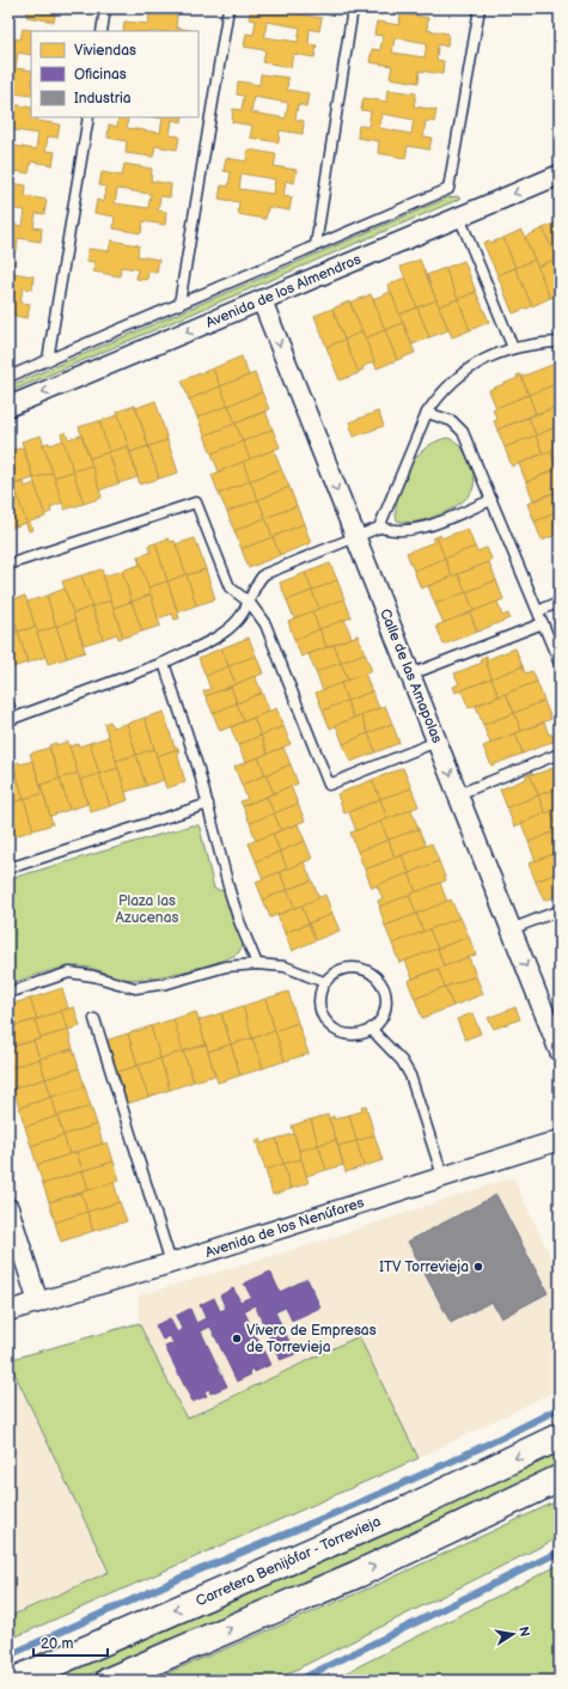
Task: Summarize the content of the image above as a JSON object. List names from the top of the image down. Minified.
{"streets":{"main road":["Carretera Benijófar - Torrevieja"],"street":["Avenida de los Almendros","Calle de las Amapolas","Avenida de los Nenúfares"]},"crossings":[["Avenida de los Almendros","Calle de las Amapolas"]],"one_way":["Avenida de los Almendros","Calle de las Amapolas"],"parks":["Plaza las Azucenas"],"places":["ITV Torrevieja","Vivero de Empresas de Torrevieja"],"legend":["Viviendas","Oficinas","Industria"],"scale_bar":"20 m","north":"right"}
